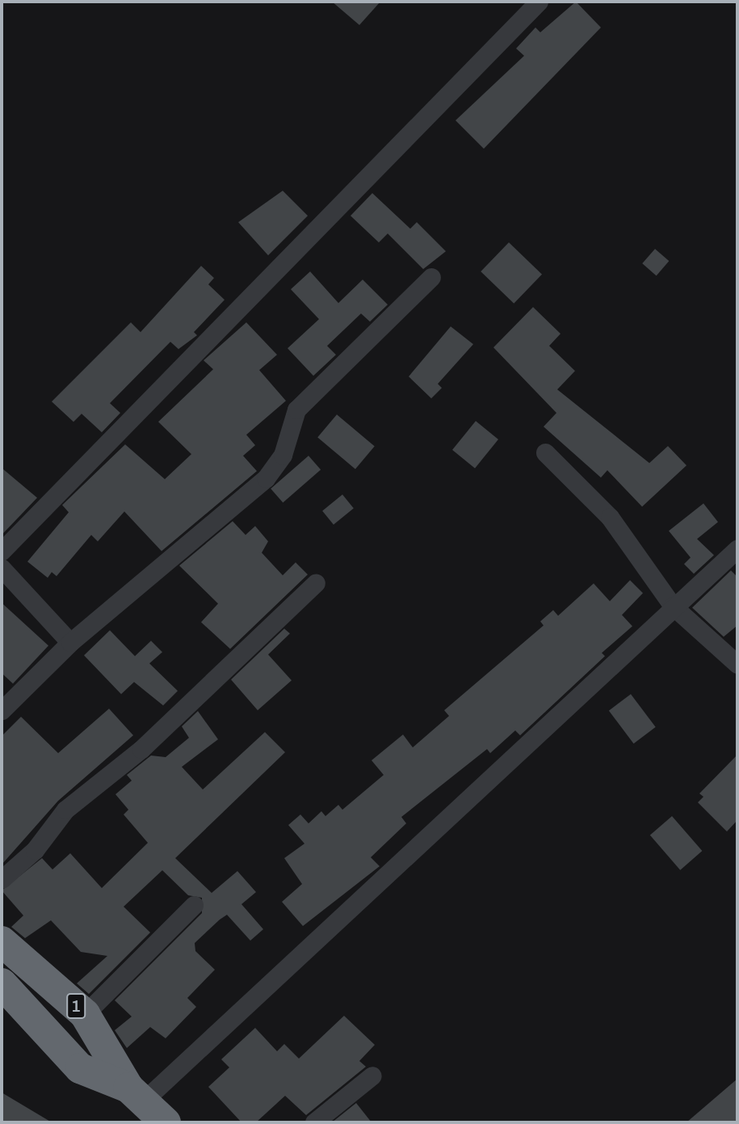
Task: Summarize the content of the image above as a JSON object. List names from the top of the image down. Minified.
{"streets":{"highway":["1"]}}
